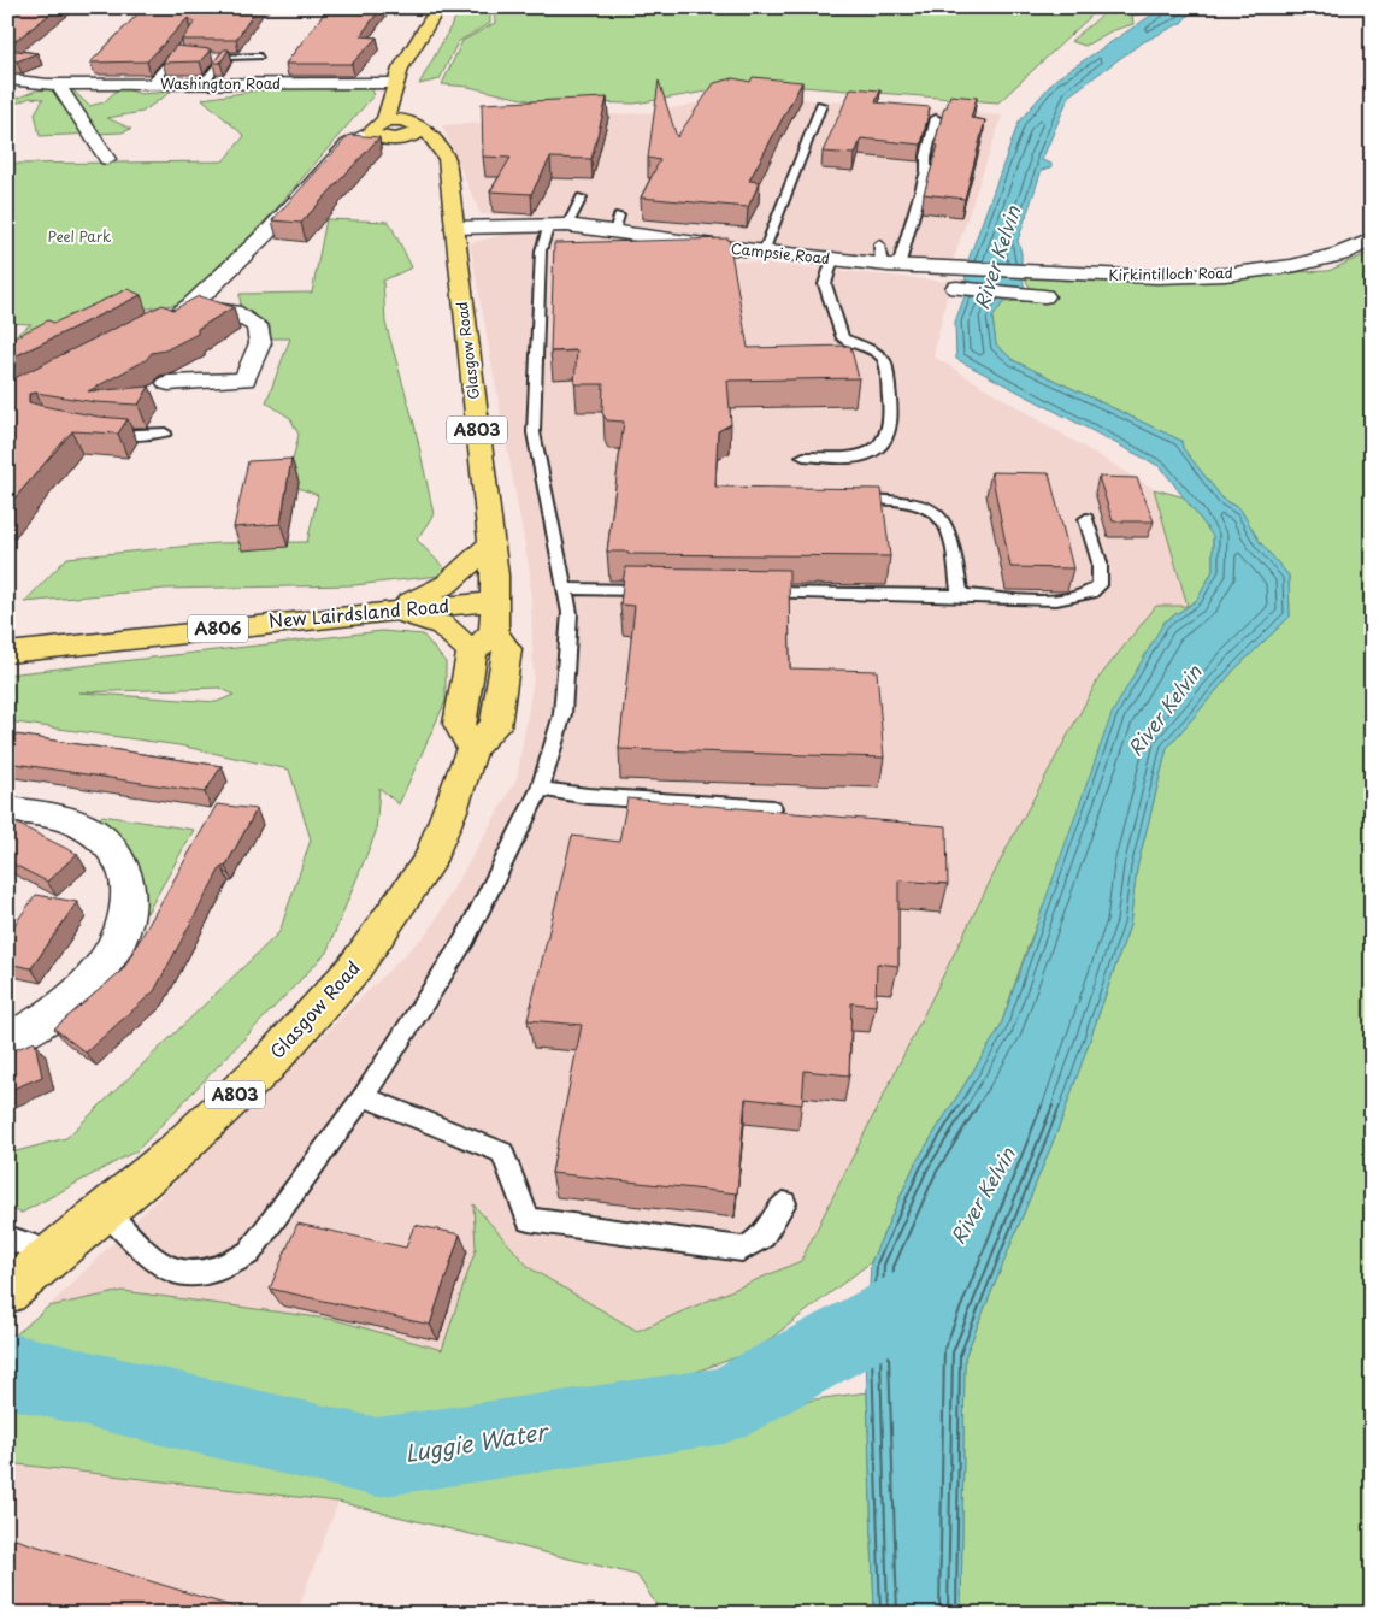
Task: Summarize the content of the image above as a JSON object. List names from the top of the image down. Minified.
{"streets":{"main road":["Glasgow Road","A803","New Lairdsland Road","A806"],"street":["Washington Road","Campsie Road","Kirkintilloch Road"]},"crossings":[["Campsie Road","Kirkintilloch Road"],["Campsie Road","Glasgow Road"],["Glasgow Road","New Lairdsland Road"]],"water":["River Kelvin","Luggie Water"],"parks":["Peel Park"]}
